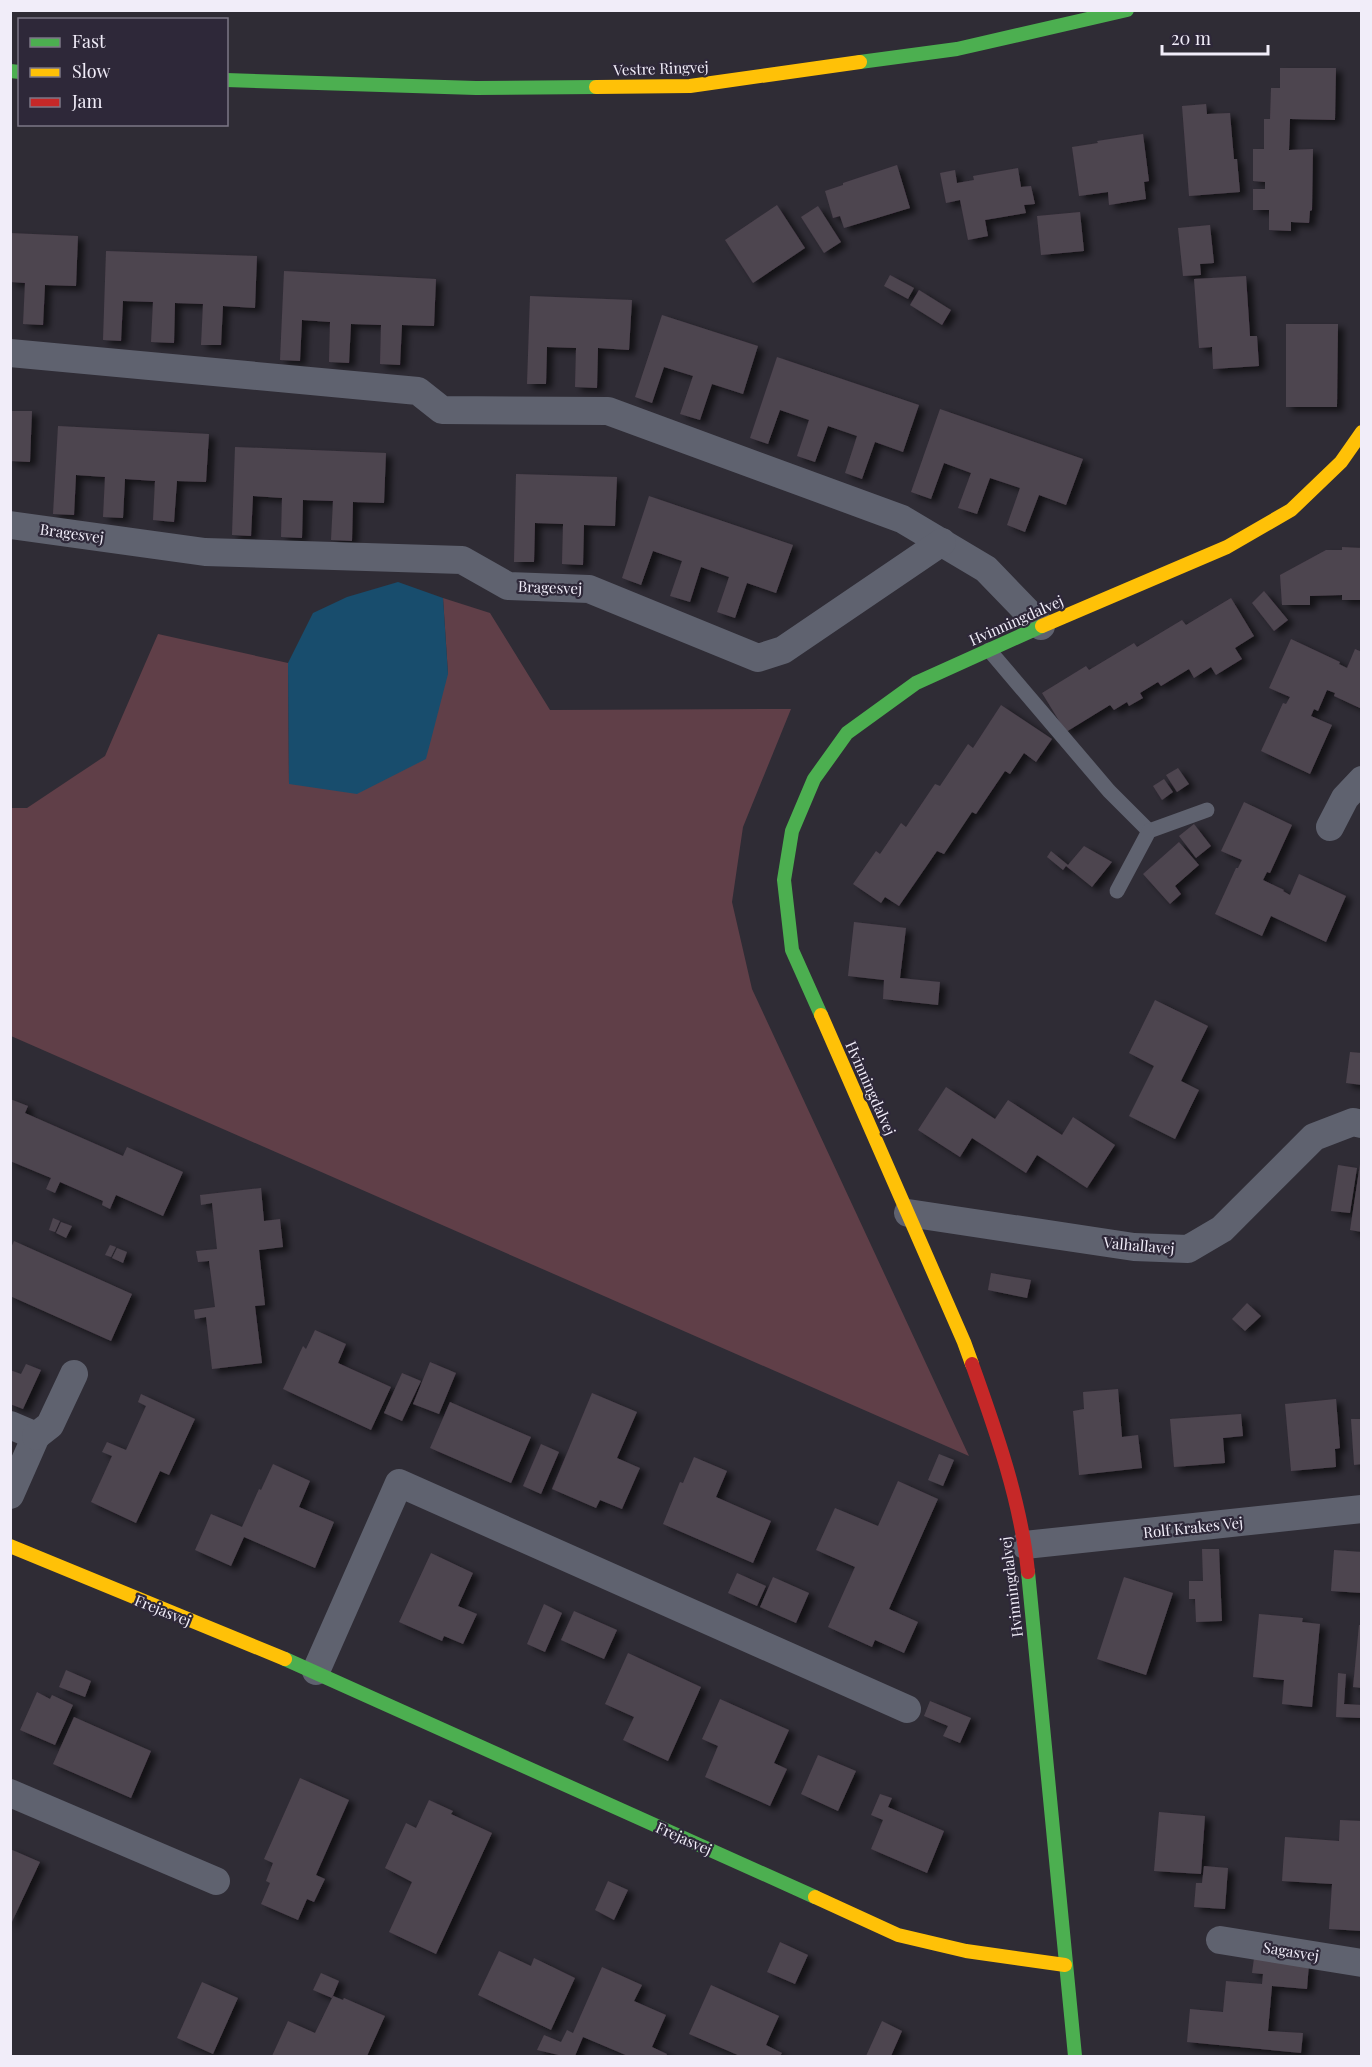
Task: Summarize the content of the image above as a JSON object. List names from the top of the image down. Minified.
{"streets":{"street":["Vestre Ringvej","Bragesvej","Hvinningdalvej","Valhallavej","Rolf Krakes Vej","Frejasvej","Sagasvej"]},"crossings":[["Hvinningdalvej","Valhallavej"],["Hvinningdalvej","Rolf Krakes Vej"],["Hvinningdalvej","Frejasvej"]],"legend":["Fast","Slow","Jam"],"scale_bar":"20 m"}
